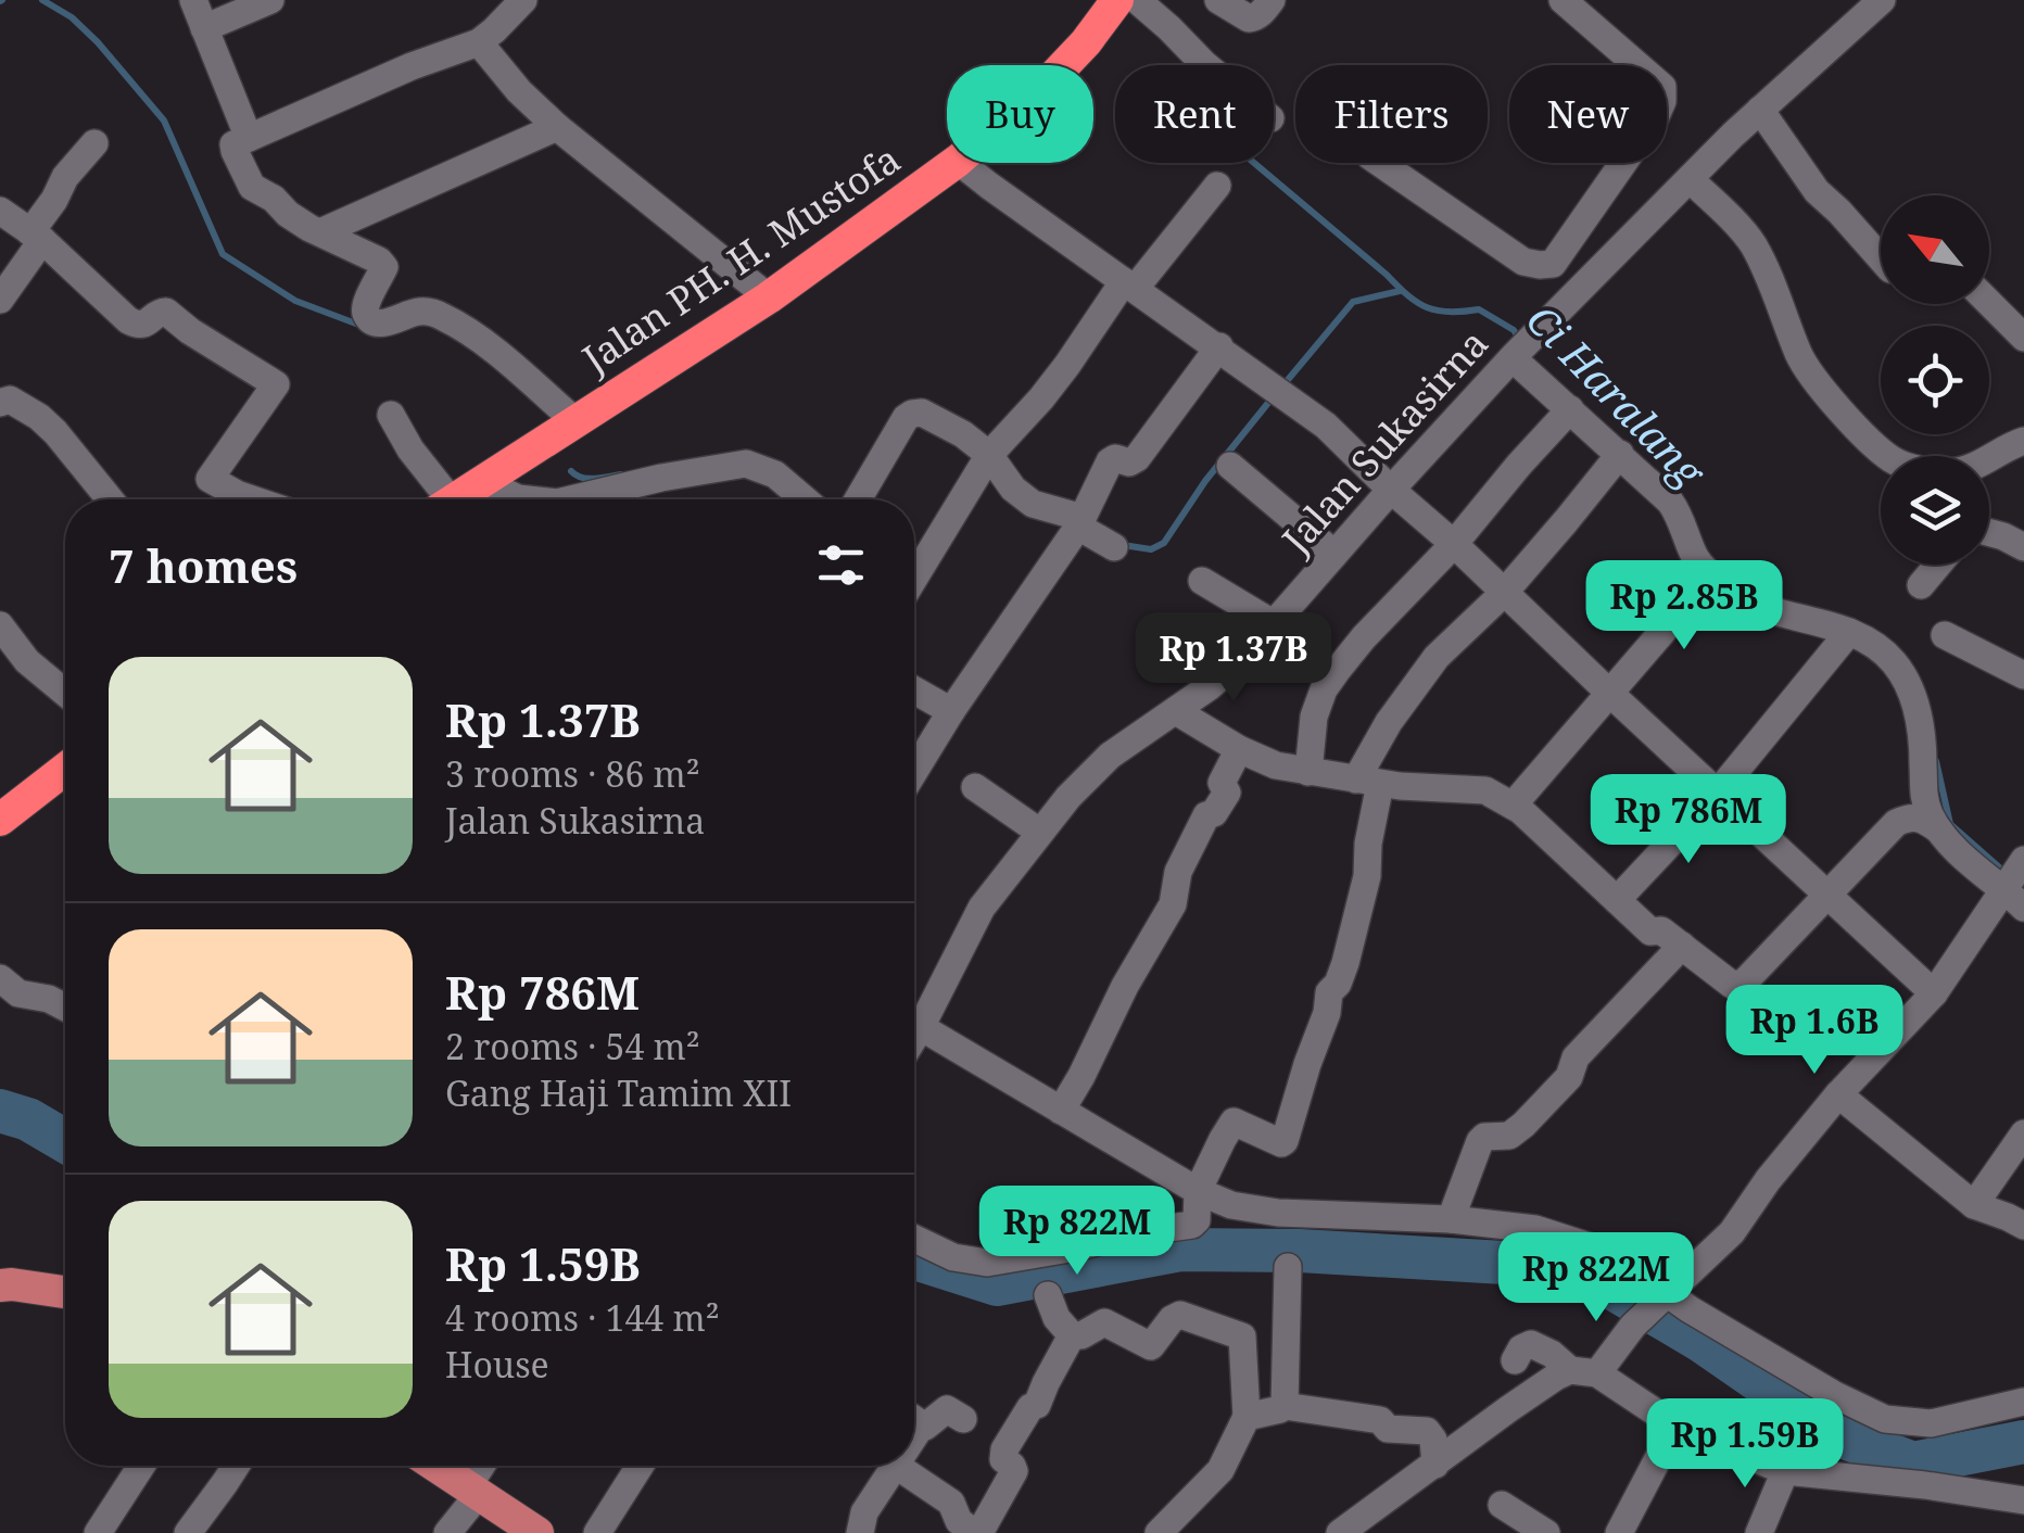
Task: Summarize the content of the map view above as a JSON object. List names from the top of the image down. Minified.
{"streets":{"highway":["Jalan PH. H. Mustofa"],"street":["Jalan Sukasirna"]},"water":["Ci Haralang"],"north":"top left","page":{"chip":["Buy","Rent","Filters","New"],"heading":"7 homes","price":["Rp 2.85B","Rp 1.37B","Rp 786M","Rp 1.6B","Rp 822M","Rp 822M","Rp 1.59B"],"list":[{"name":"Rp 1.37B","note":"3 rooms · 86 m² · Jalan Sukasirna"},{"name":"Rp 786M","note":"2 rooms · 54 m² · Gang Haji Tamim XII"},{"name":"Rp 1.59B","note":"4 rooms · 144 m² · House"}]}}
